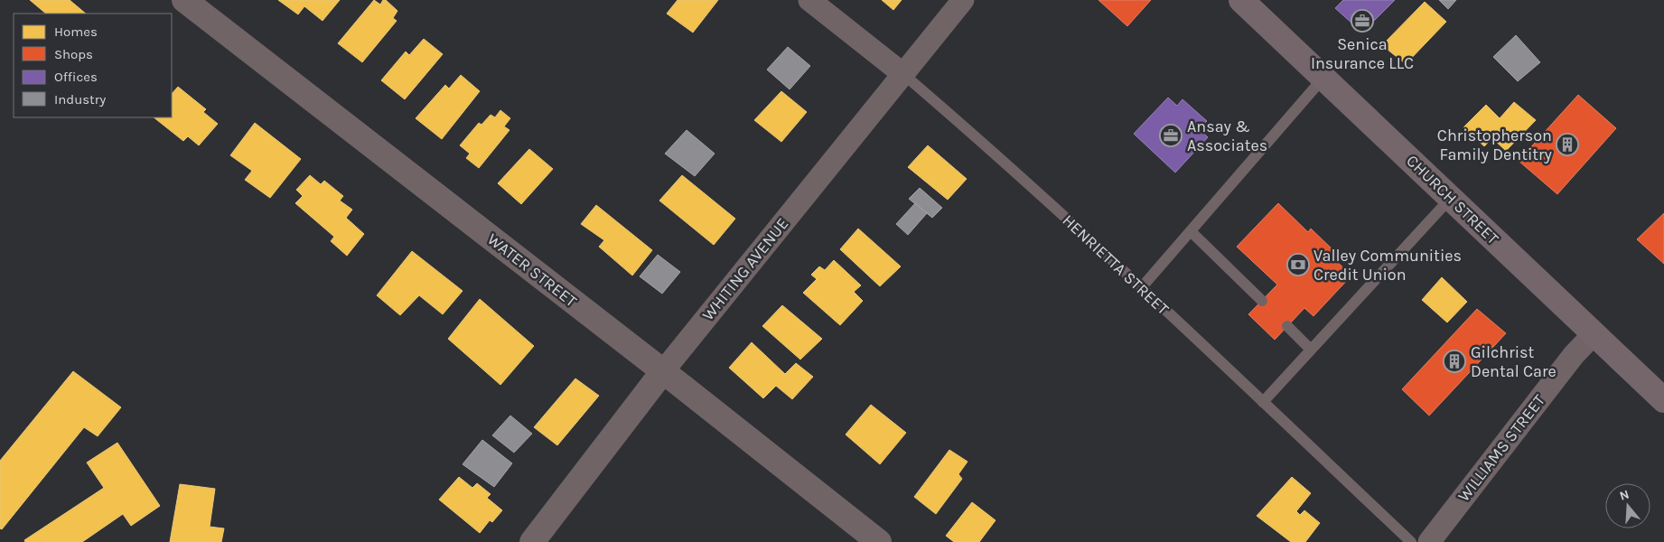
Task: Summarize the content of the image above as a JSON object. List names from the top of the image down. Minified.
{"streets":{"main road":["CHURCH STREET"],"street":["HENRIETTA STREET","WHITING AVENUE","WATER STREET","WILLIAMS STREET"]},"crossings":[["CHURCH STREET","WILLIAMS STREET"],["HENRIETTA STREET","WHITING AVENUE"],["WHITING AVENUE","WATER STREET"]],"places":{"office":["Senica Insurance LLC","Ansay & Associates"],"building":["Christopherson Family Dentitry","Gilchrist Dental Care"],"bank":["Valley Communities Credit Union"]},"legend":["Homes","Shops","Offices","Industry"],"north":"top"}
